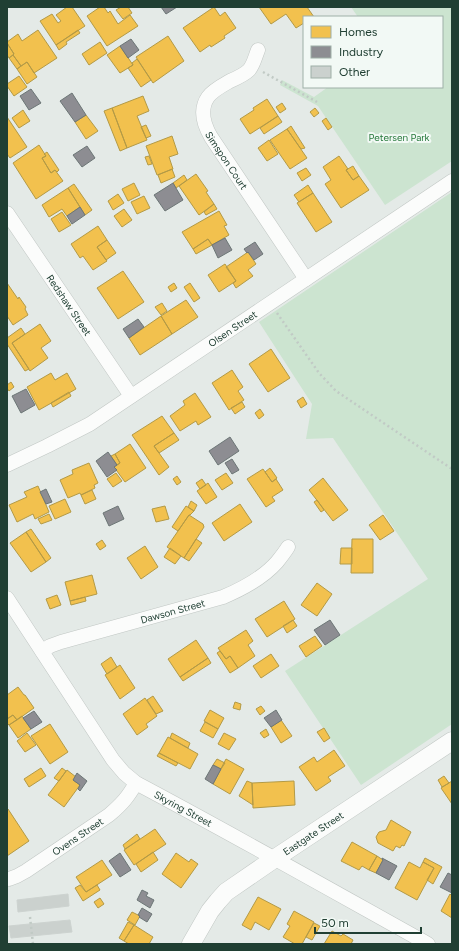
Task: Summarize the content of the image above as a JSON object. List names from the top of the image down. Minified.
{"streets":{"street":["Simspon Court","Redshaw Street","Olsen Street","Dawson Street","Skyring Street","Eastgate Street","Ovens Street"]},"crossings":[["Simspon Court","Olsen Street"],["Redshaw Street","Olsen Street"],["Dawson Street","Skyring Street"],["Skyring Street","Eastgate Street"],["Skyring Street","Ovens Street"]],"parks":["Petersen Park"],"legend":["Homes","Industry","Other"],"scale_bar":"50 m"}
